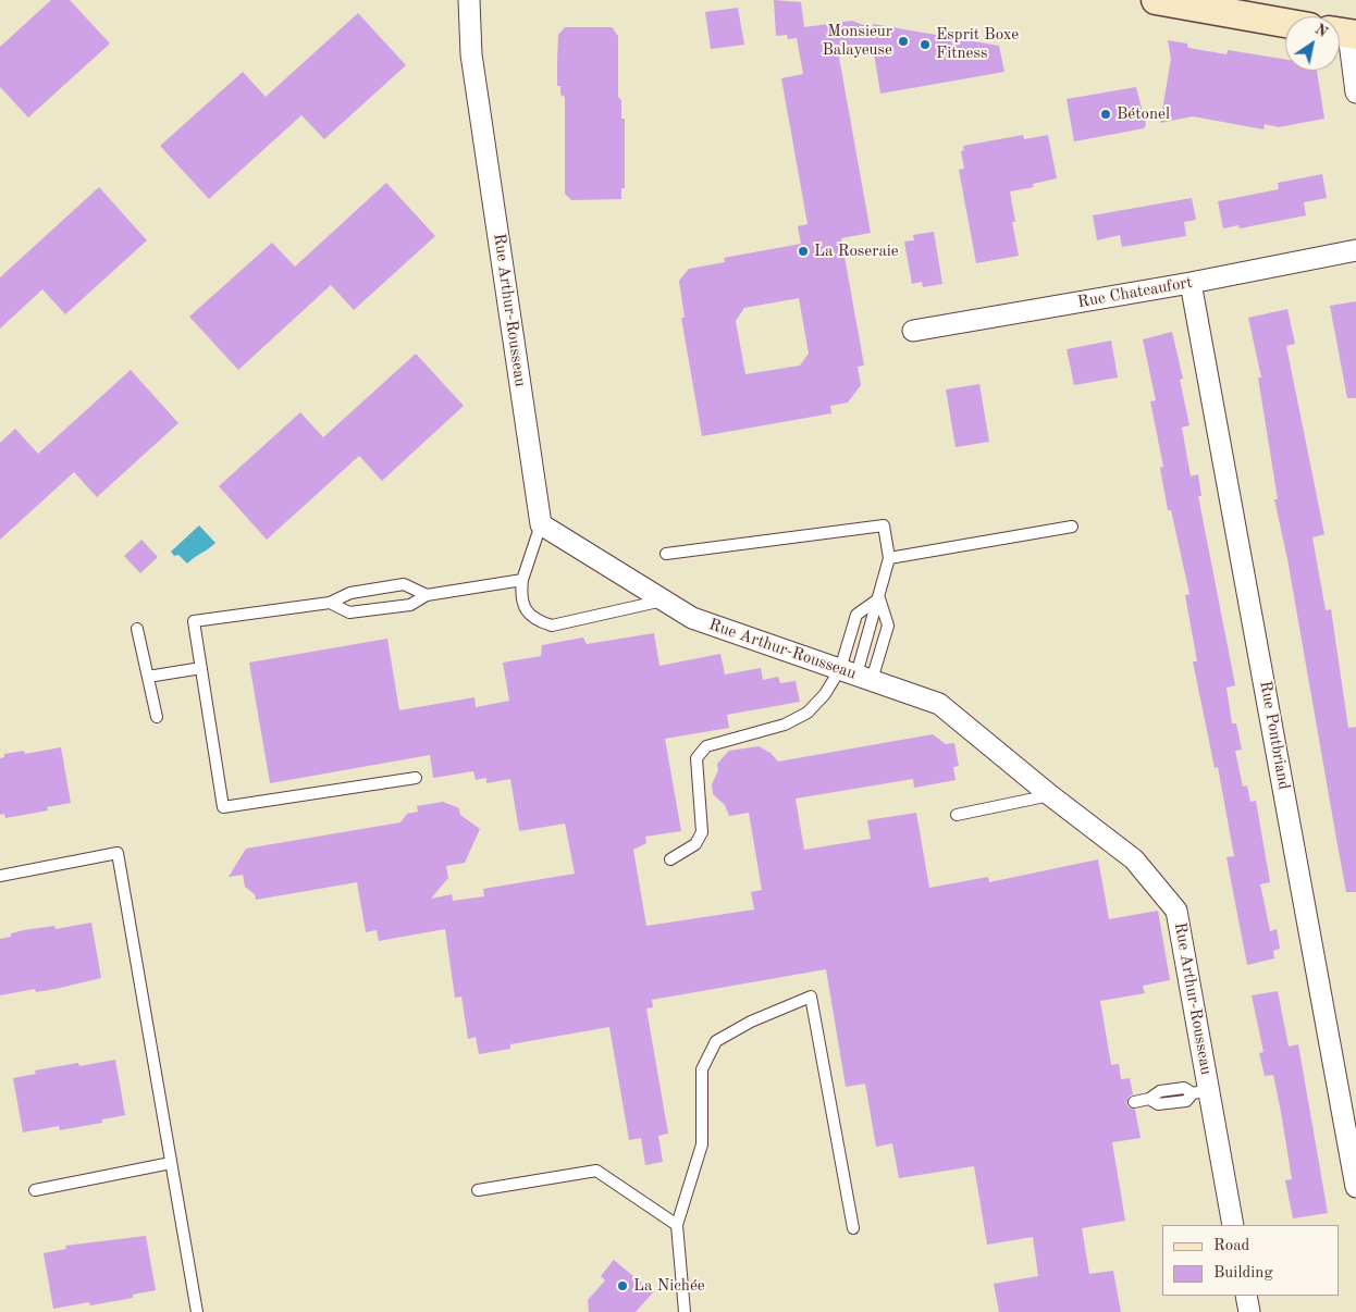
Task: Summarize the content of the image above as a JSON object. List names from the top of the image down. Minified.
{"streets":{"street":["Rue Chateaufort","Rue Arthur-Rousseau","Rue Pontbriand"]},"crossings":[["Rue Chateaufort","Rue Pontbriand"]],"places":["Monsieur Balayeuse","Esprit Boxe Fitness","Bétonel","La Roseraie","La Nichée"],"legend":["Road","Building"],"north":"top right"}
